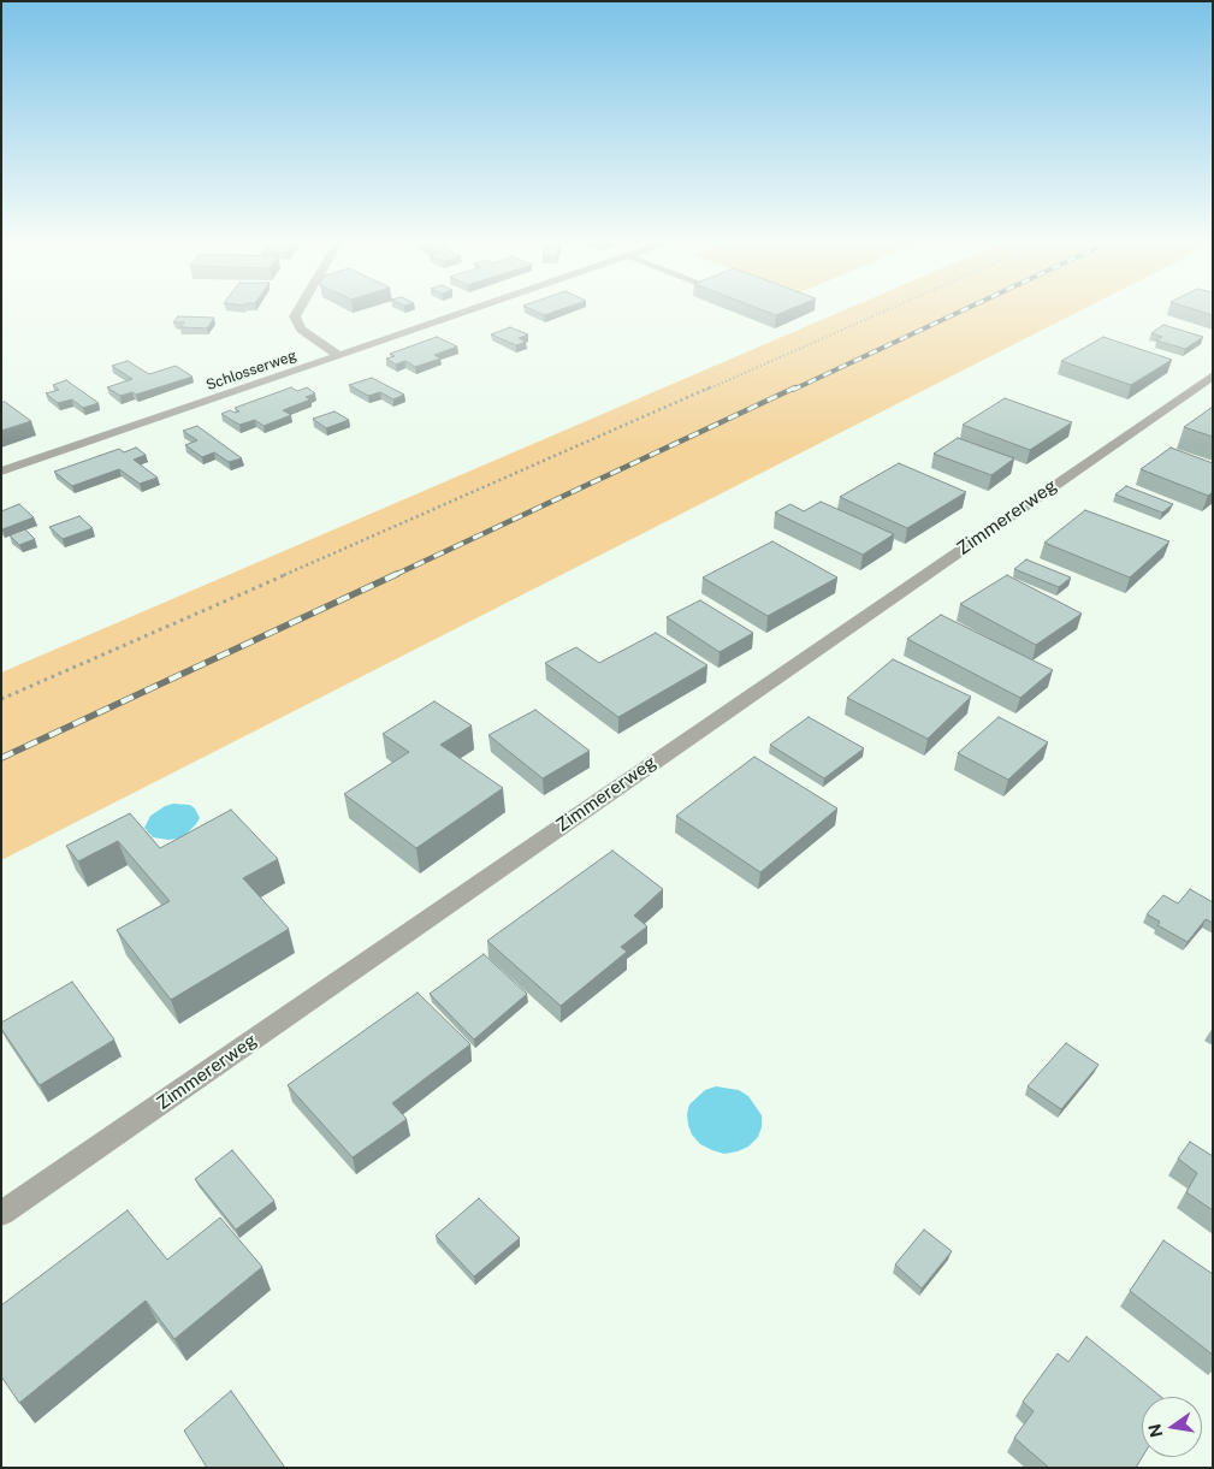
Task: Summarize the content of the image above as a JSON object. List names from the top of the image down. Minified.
{"streets":{"lane":["Schlosserweg","Zimmererweg"]},"north":"left"}
